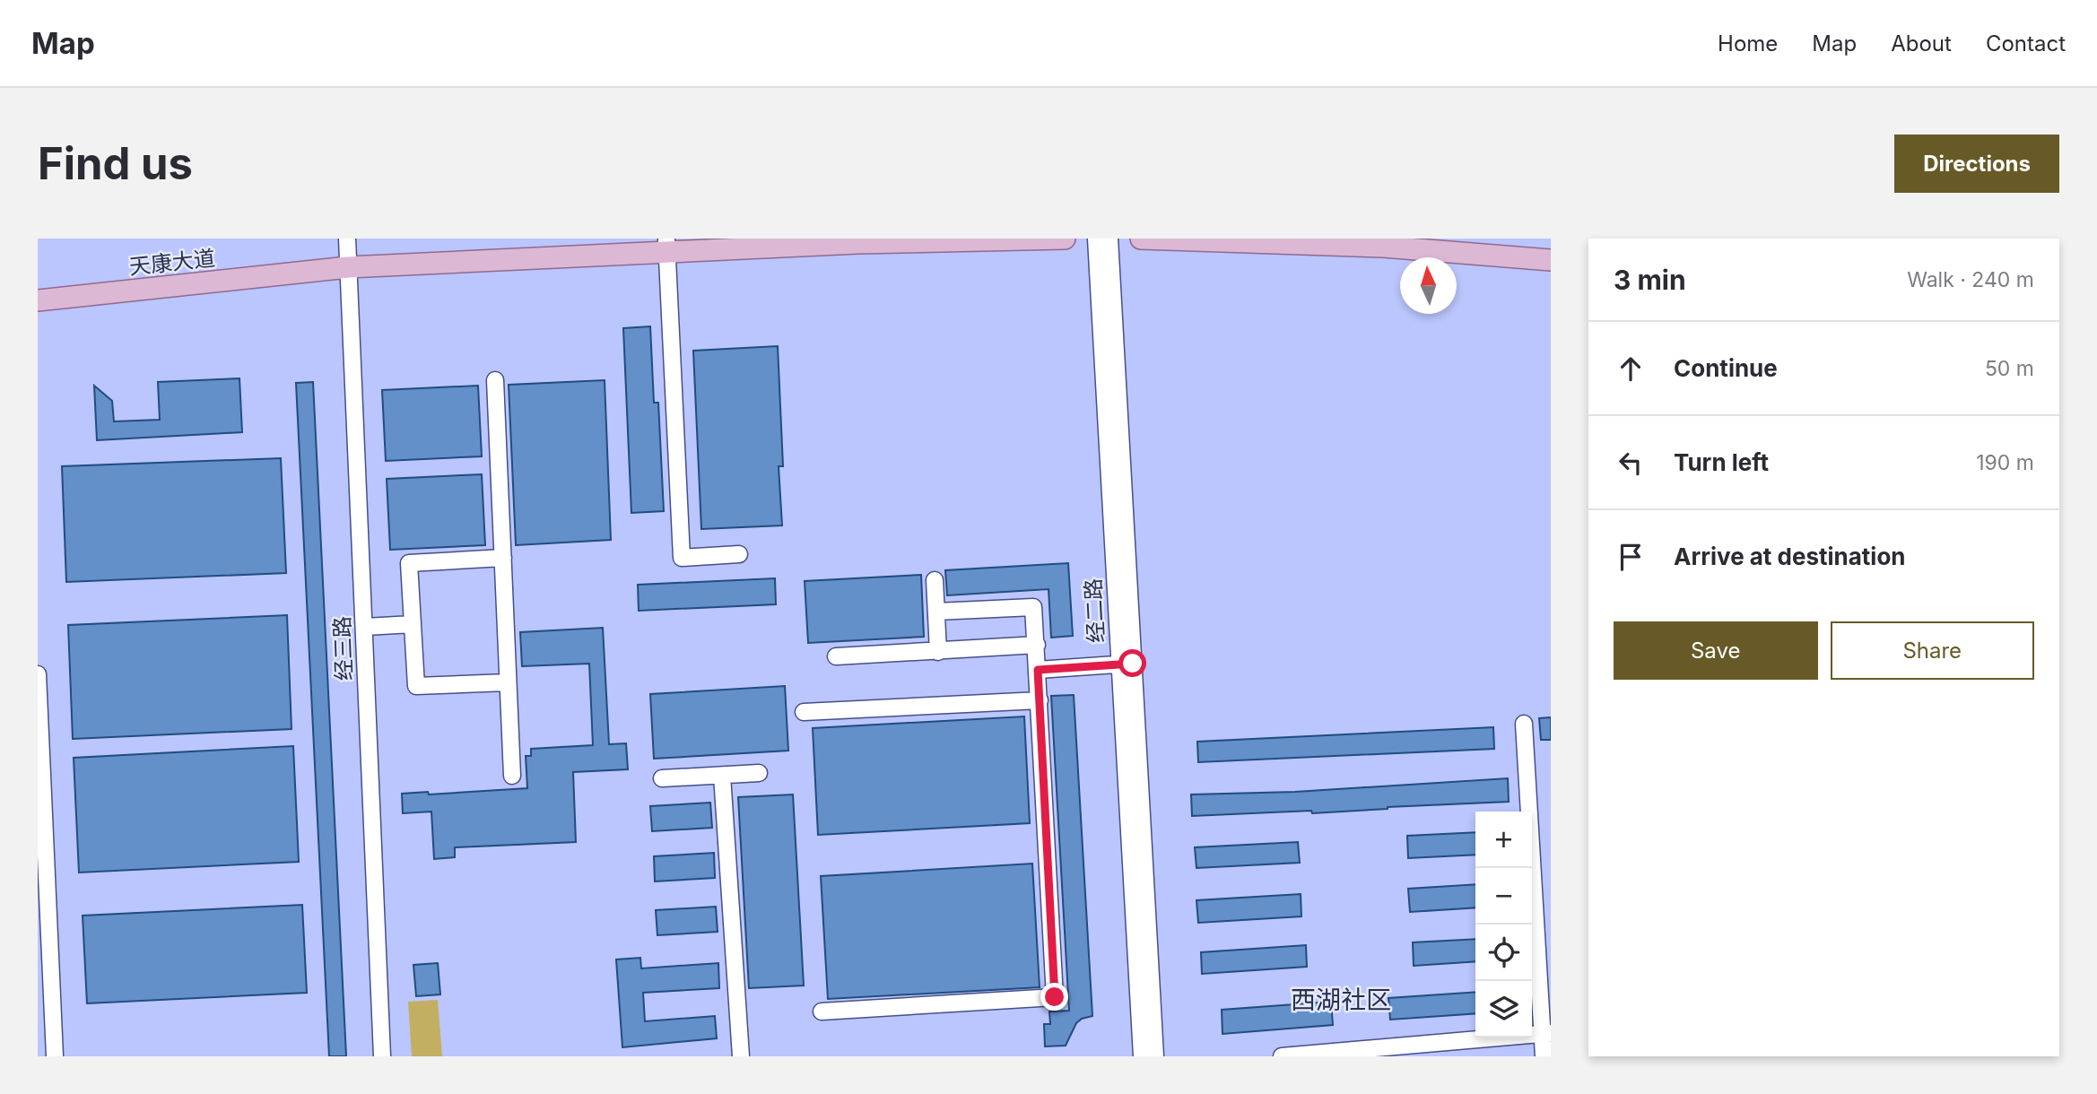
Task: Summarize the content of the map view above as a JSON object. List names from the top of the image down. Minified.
{"streets":{"main road":["天康大道"],"street":["经二路","经三路"]},"crossings":[["天康大道","经三路"]],"districts":["西湖社区"],"north":"top","page":{"header":"Map","nav":["Home","Map","About","Contact"],"buttons":["Directions",["Save","Share"]],"title":"Find us","heading":["3 min","Walk · 240 m"],"list":[["Continue","50 m"],["Turn left","190 m"],"Arrive at destination"],"map_buttons":["+","−"]}}
